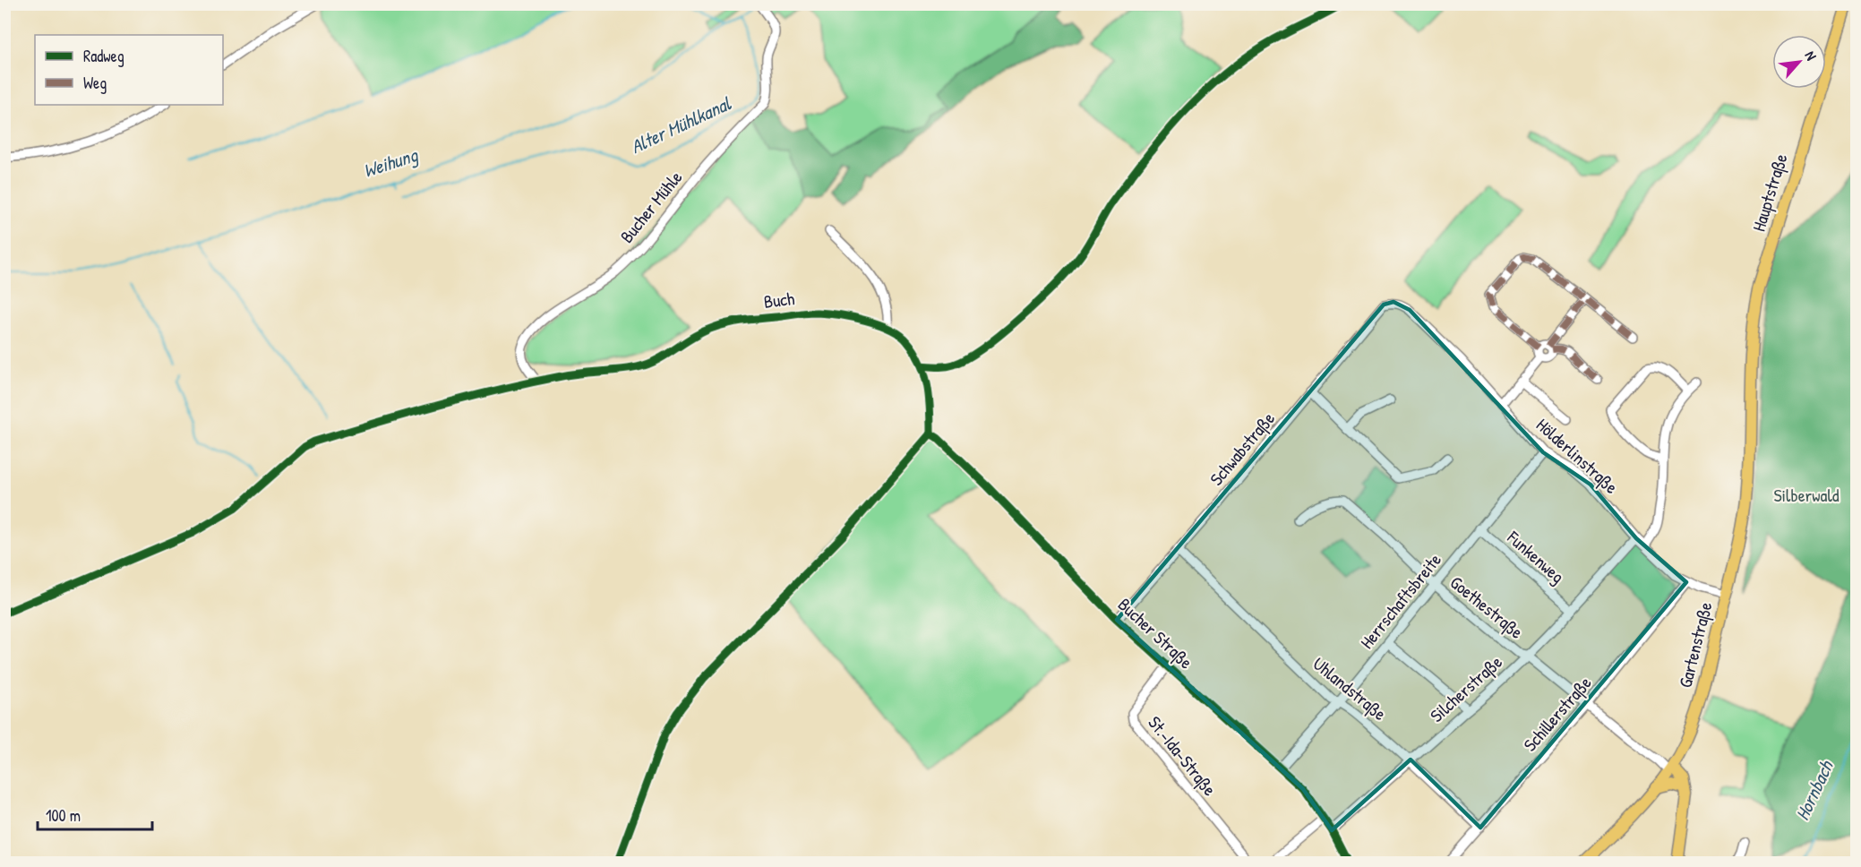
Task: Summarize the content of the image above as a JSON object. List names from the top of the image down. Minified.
{"streets":{"main road":["Hauptstraße","Gartenstraße"],"street":["Bucher Mühle","Buch","Schwabstraße","Hölderlinstraße","Funkenweg","Herrschaftsbreite","Goethestraße","Bucher Straße","Uhlandstraße","Silcherstraße","Schillerstraße","St.-Ida-Straße"]},"crossings":[["Hauptstraße","Gartenstraße"],["Bucher Mühle","Buch"],["Buch","Bucher Straße"],["Schwabstraße","Hölderlinstraße"],["Schwabstraße","Bucher Straße"],["Schwabstraße","Uhlandstraße"],["Hölderlinstraße","Herrschaftsbreite"],["Hölderlinstraße","Gartenstraße"],["Hölderlinstraße","Silcherstraße"],["Hölderlinstraße","Schillerstraße"],["Funkenweg","Herrschaftsbreite"],["Funkenweg","Silcherstraße"],["Herrschaftsbreite","Goethestraße"],["Herrschaftsbreite","Bucher Straße"],["Herrschaftsbreite","Uhlandstraße"],["Goethestraße","Gartenstraße"],["Goethestraße","Silcherstraße"],["Goethestraße","Schillerstraße"],["Bucher Straße","Silcherstraße"],["Bucher Straße","St.-Ida-Straße"],["Uhlandstraße","Silcherstraße"],["Uhlandstraße","Schillerstraße"]],"water":["Alter Mühlkanal","Weihung","Hornbach"],"parks":["Silberwald"],"legend":["Radweg","Weg"],"scale_bar":"100 m","north":"top right"}
